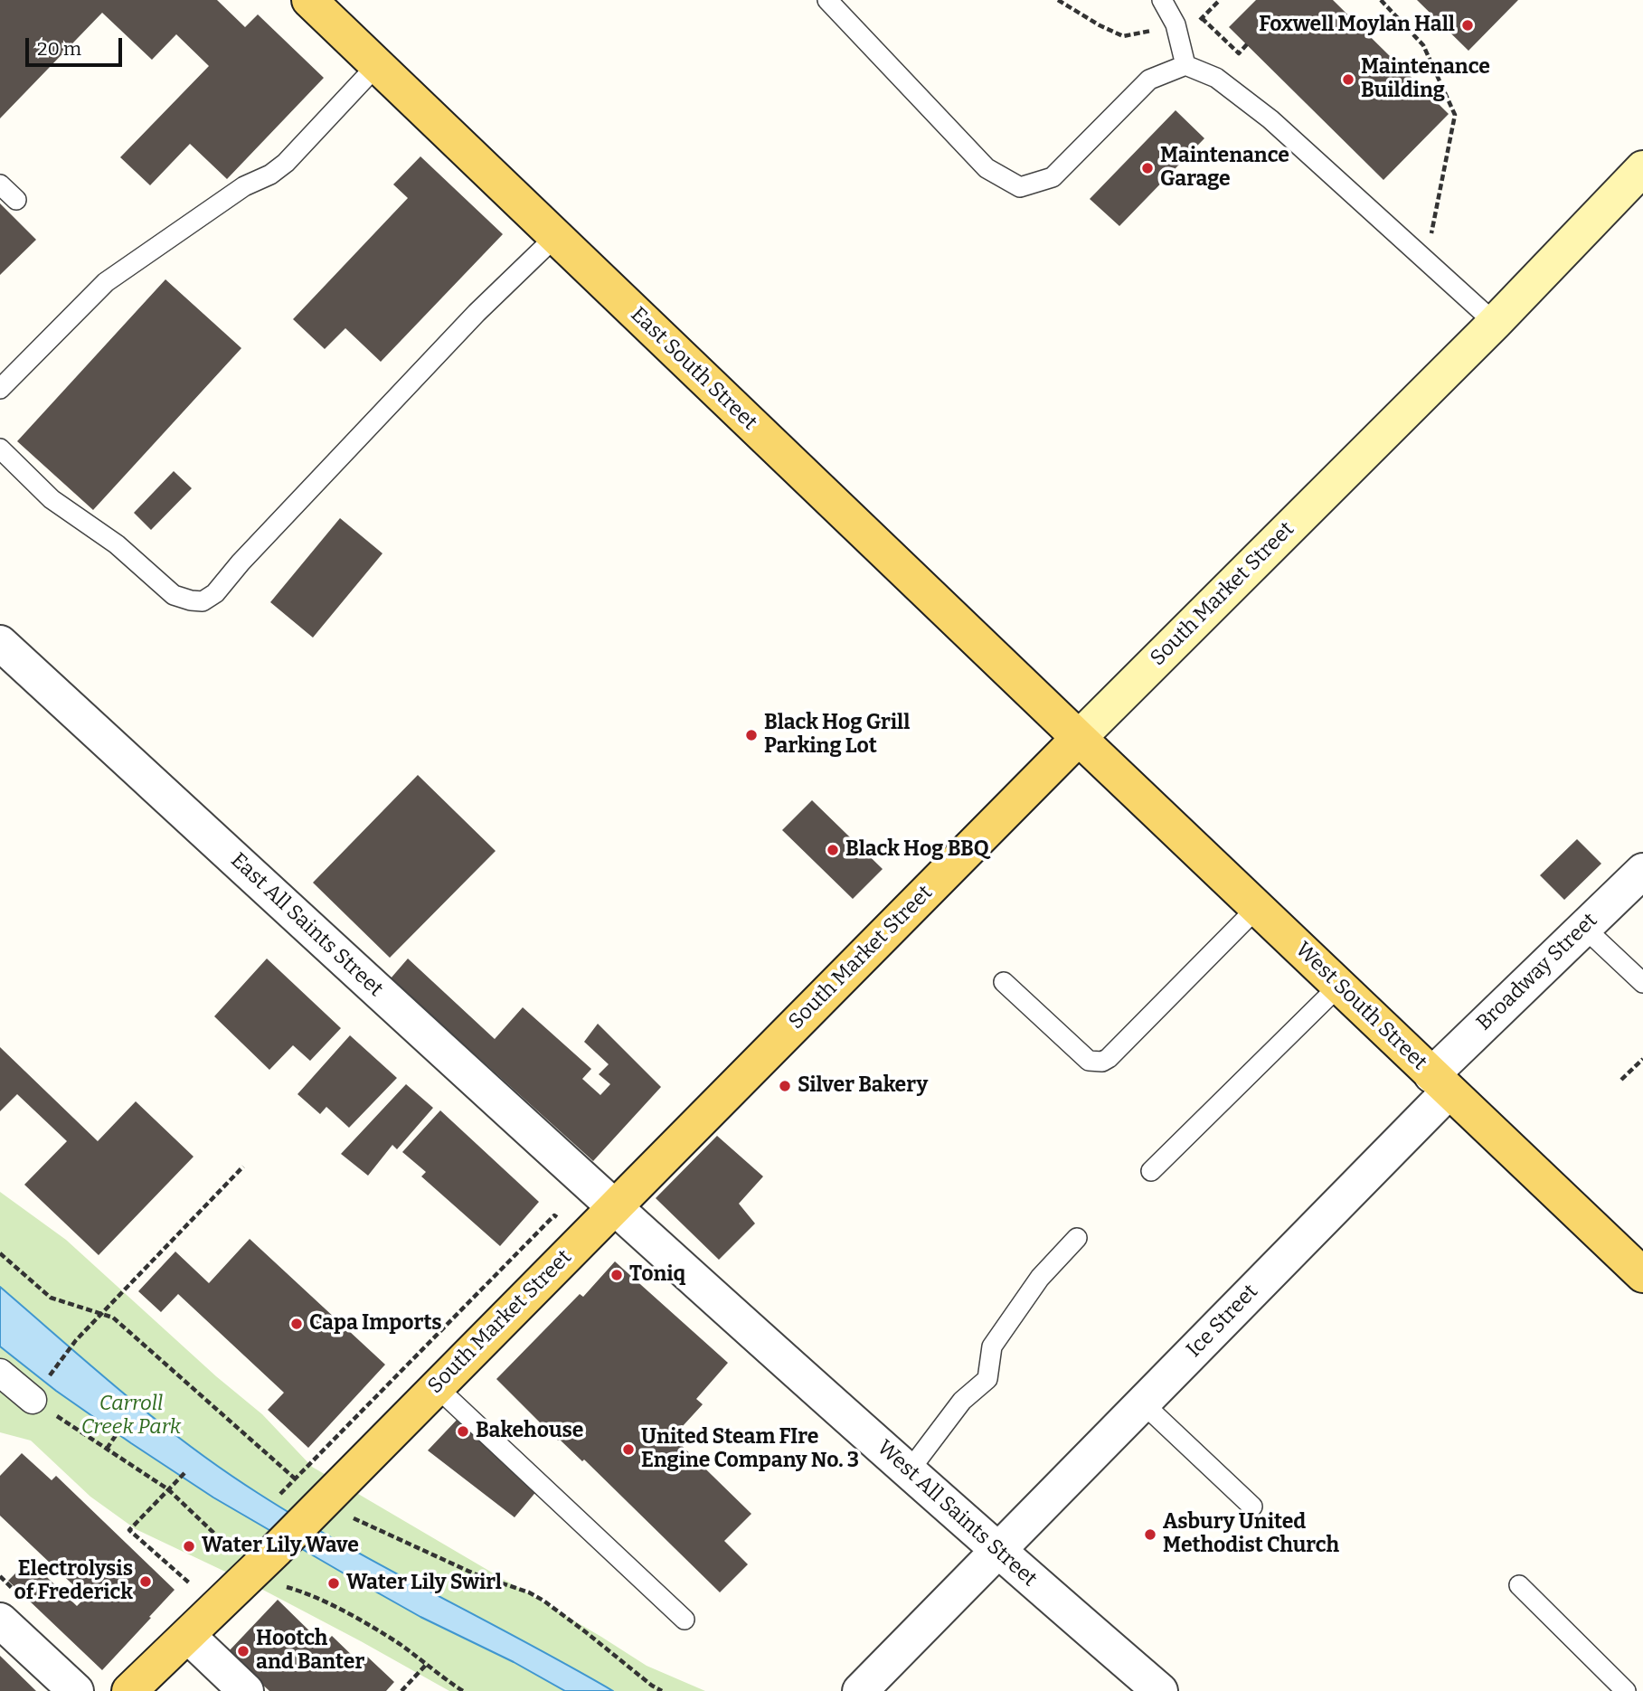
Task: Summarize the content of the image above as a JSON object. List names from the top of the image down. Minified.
{"streets":{"main road":["East South Street","South Market Street","West South Street"],"street":["East All Saints Street","Broadway Street","Ice Street","West All Saints Street"]},"crossings":[["East South Street","South Market Street"],["East South Street","West South Street"],["South Market Street","East All Saints Street"],["South Market Street","West South Street"],["South Market Street","West All Saints Street"],["East All Saints Street","West All Saints Street"],["Broadway Street","West South Street"],["Broadway Street","Ice Street"],["West South Street","Ice Street"],["Ice Street","West All Saints Street"]],"parks":["Carroll Creek Park"],"places":["Foxwell Moylan Hall","Maintenance Building","Maintenance Garage","Black Hog Grill Parking Lot","Black Hog BBQ","Silver Bakery","Toniq","Capa Imports","Bakehouse","United Steam FIre Engine Company No. 3","Asbury United Methodist Church","Water Lily Wave","Electrolysis of Frederick","Water Lily Swirl","Hootch and Banter"],"scale_bar":"20 m"}
